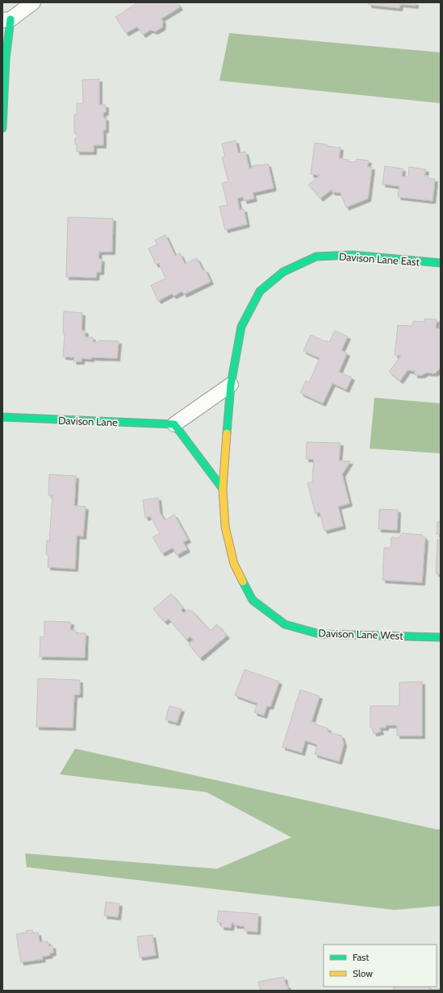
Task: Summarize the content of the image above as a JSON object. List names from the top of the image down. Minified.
{"streets":{"street":["Davison Lane East","Davison Lane","Davison Lane West"]},"crossings":[["Davison Lane East","Davison Lane West"]],"legend":["Fast","Slow"]}
